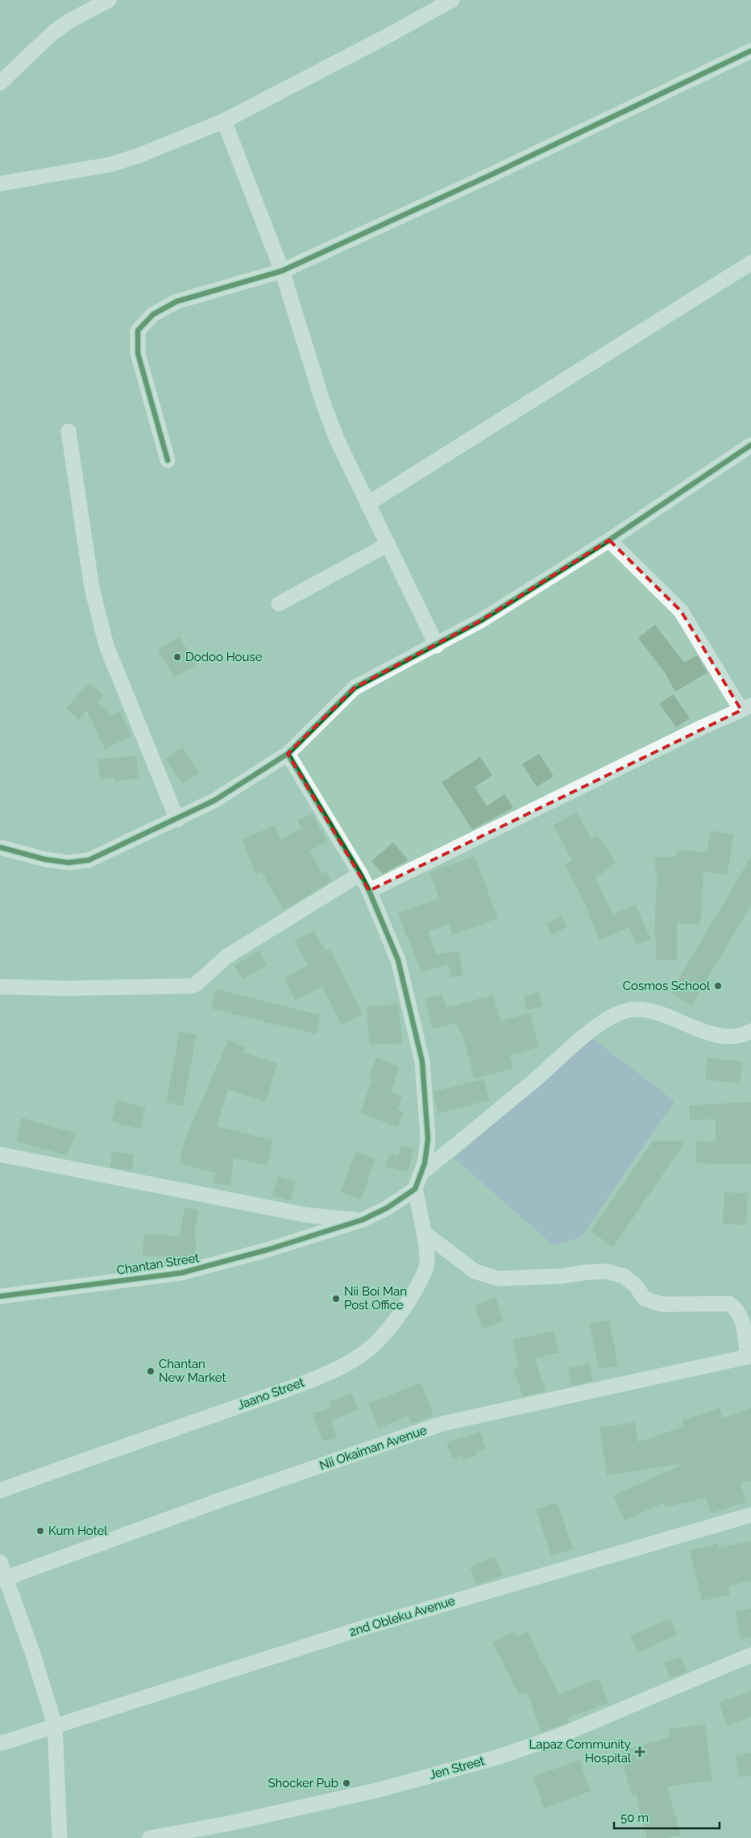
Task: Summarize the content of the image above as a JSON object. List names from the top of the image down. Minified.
{"streets":{"street":["Chantan Street","Jaano Street","Nii Okaiman Avenue","2nd Obleku Avenue","Jen Street"]},"crossings":[["Chantan Street","Jaano Street"]],"places":{"other":["Dodoo House","Cosmos School","Nii Boi Man Post Office","Chantan New Market","Kum Hotel","Shocker Pub"],"health":["Lapaz Community Hospital"]},"scale_bar":"50 m"}
